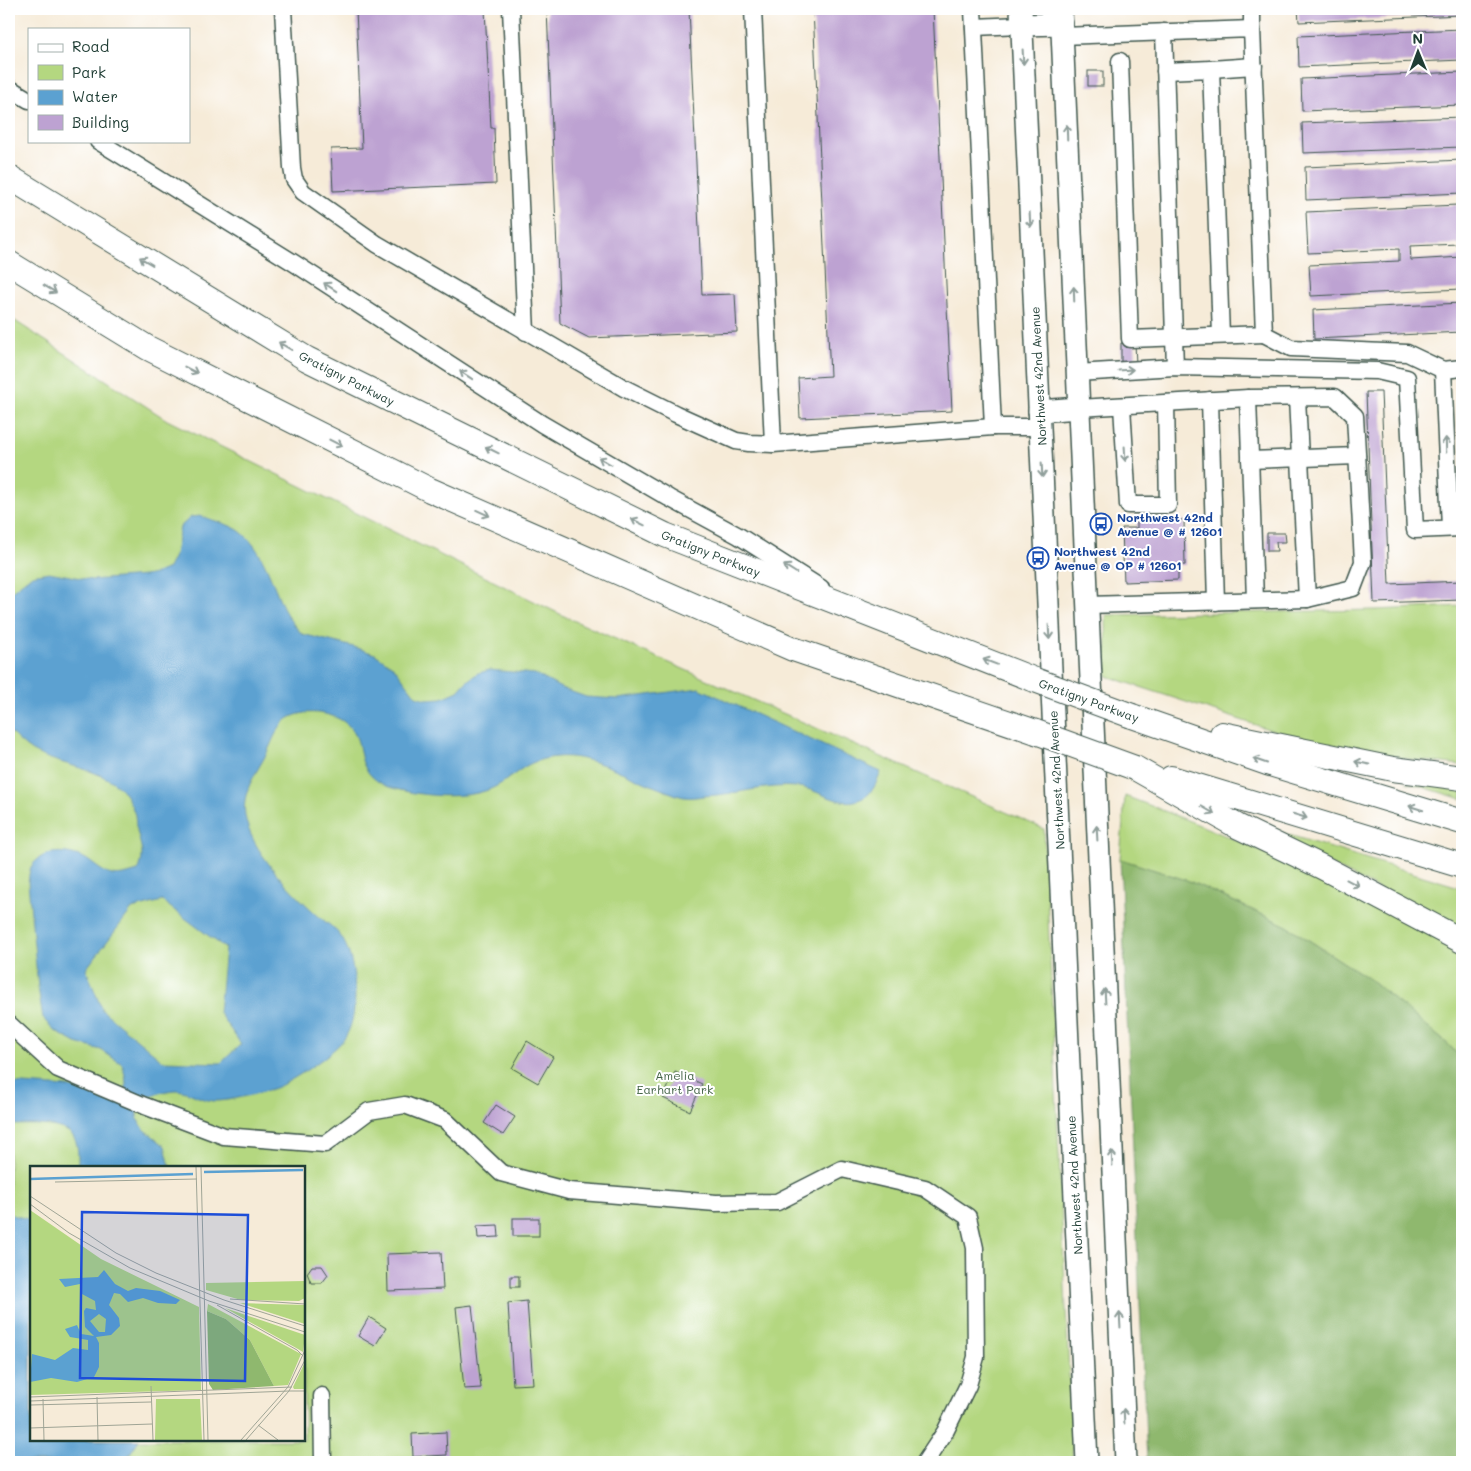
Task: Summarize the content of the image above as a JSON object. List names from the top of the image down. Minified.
{"streets":{"highway":["Gratigny Parkway"],"main road":["Northwest 42nd Avenue"]},"parks":["Amelia Earhart Park"],"places":{"bus stop":["Northwest 42nd Avenue @ # 12601","Northwest 42nd Avenue @ OP # 12601"]},"legend":["Road","Park","Water","Building"],"north":"top"}
